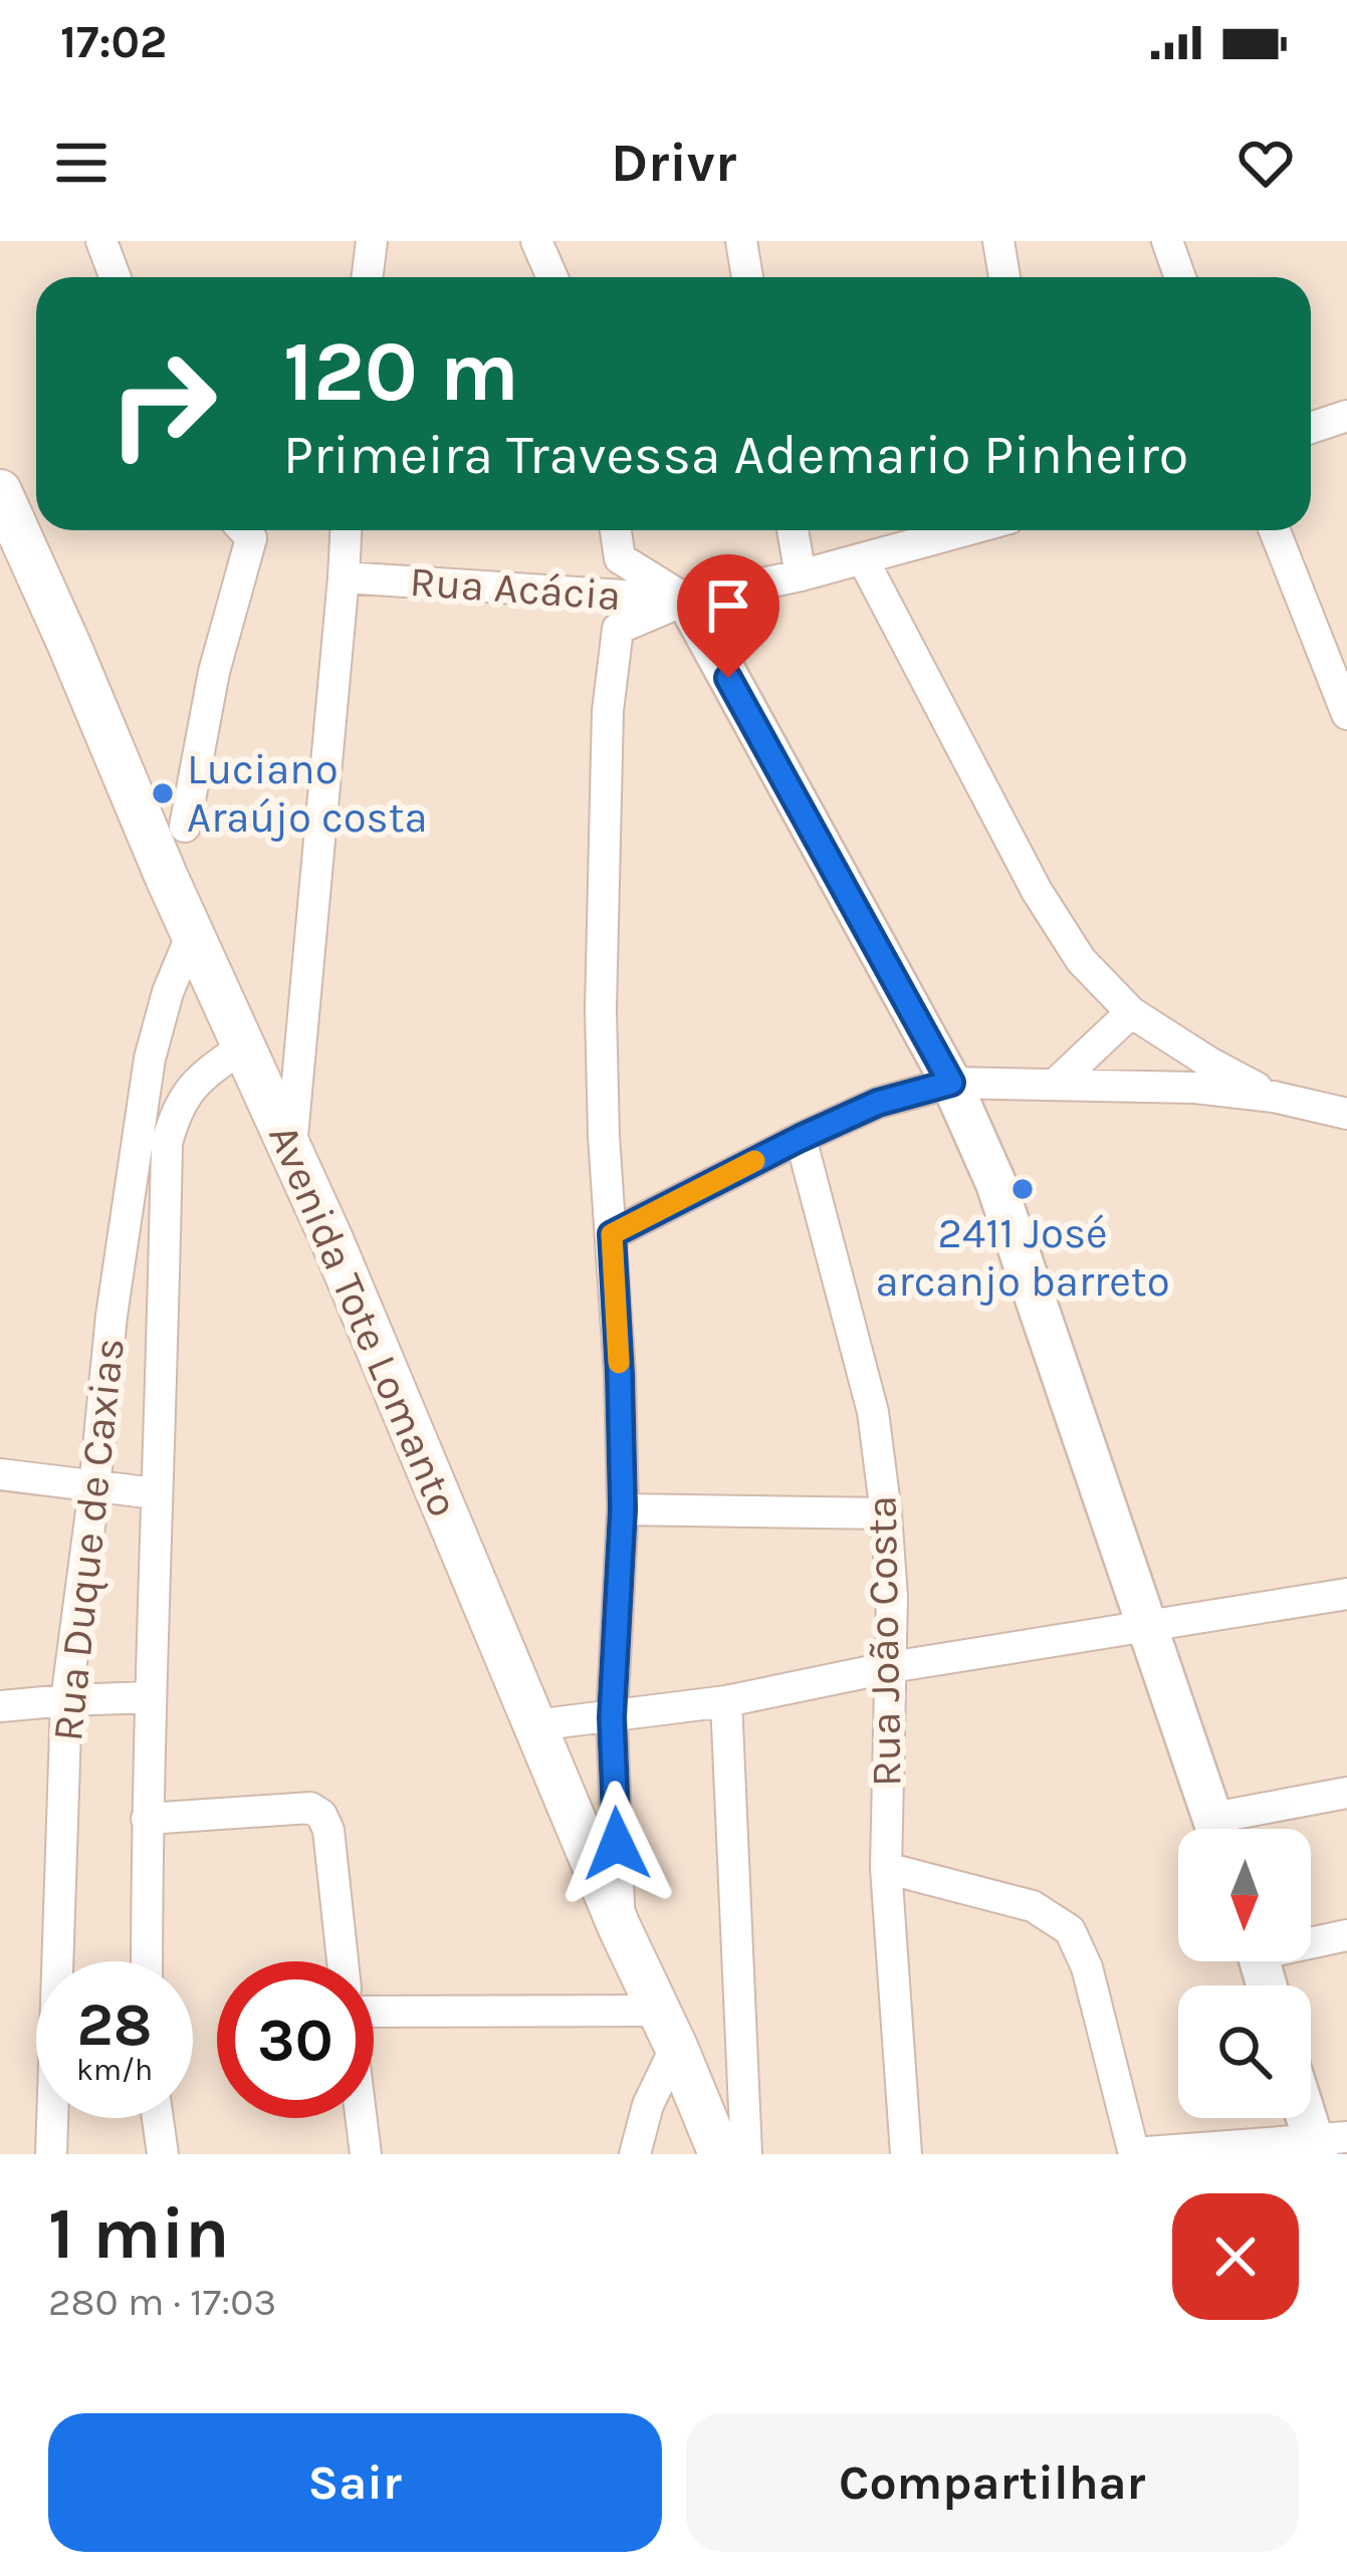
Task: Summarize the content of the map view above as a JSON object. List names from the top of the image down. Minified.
{"streets":{"main road":["Avenida Tote Lomanto"],"street":["Rua Acácia","Rua Duque de Caxias","Rua João Costa"]},"crossings":[["Avenida Tote Lomanto","Rua Duque de Caxias"]],"places":["Luciano Araújo costa","2411 José arcanjo barreto"],"north":"bottom","page":{"status":"17:02","header":"Drivr","turn":["120 m","Primeira Travessa Ademario Pinheiro"],"speed":"28 km/h","limit":"30","heading":["1 min","280 m · 17:03"],"buttons":["Sair","Compartilhar"]}}
